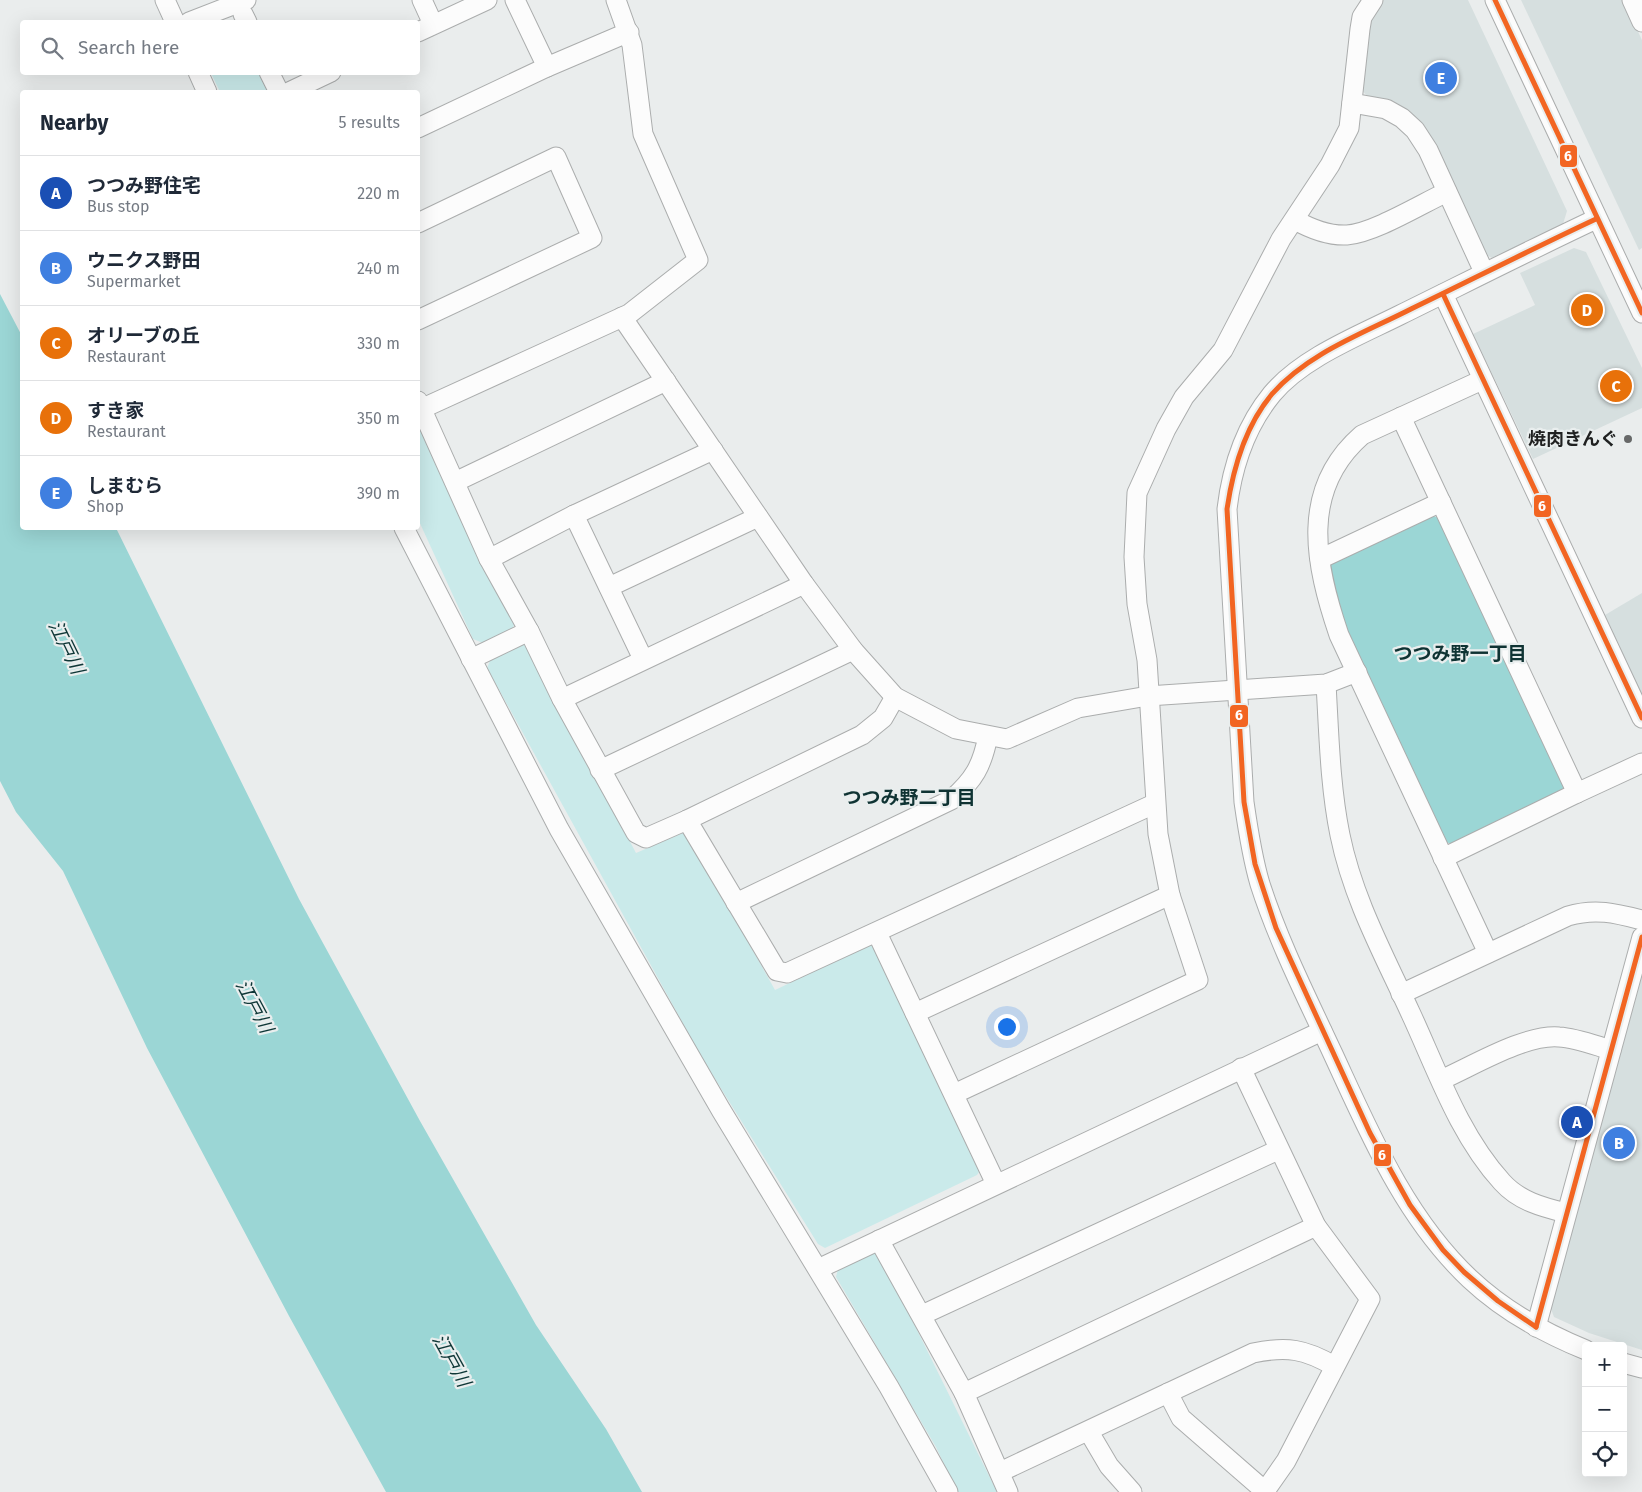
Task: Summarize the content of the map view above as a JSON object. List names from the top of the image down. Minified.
{"districts":["つつみ野一丁目","つつみ野二丁目"],"water":["江戸川"],"places":["焼肉きんぐ"],"lines":["transit line 6"],"page":{"search":"Search here","pins":["E","D","C","A","B"],"heading":["Nearby","5 results"],"list":[{"mark":"A","name":"つつみ野住宅","note":"Bus stop","value":"220 m"},{"mark":"B","name":"ウニクス野田","note":"Supermarket","value":"240 m"},{"mark":"C","name":"オリーブの丘","note":"Restaurant","value":"330 m"},{"mark":"D","name":"すき家","note":"Restaurant","value":"350 m"},{"mark":"E","name":"しまむら","note":"Shop","value":"390 m"}],"map_buttons":["+","−"]}}
